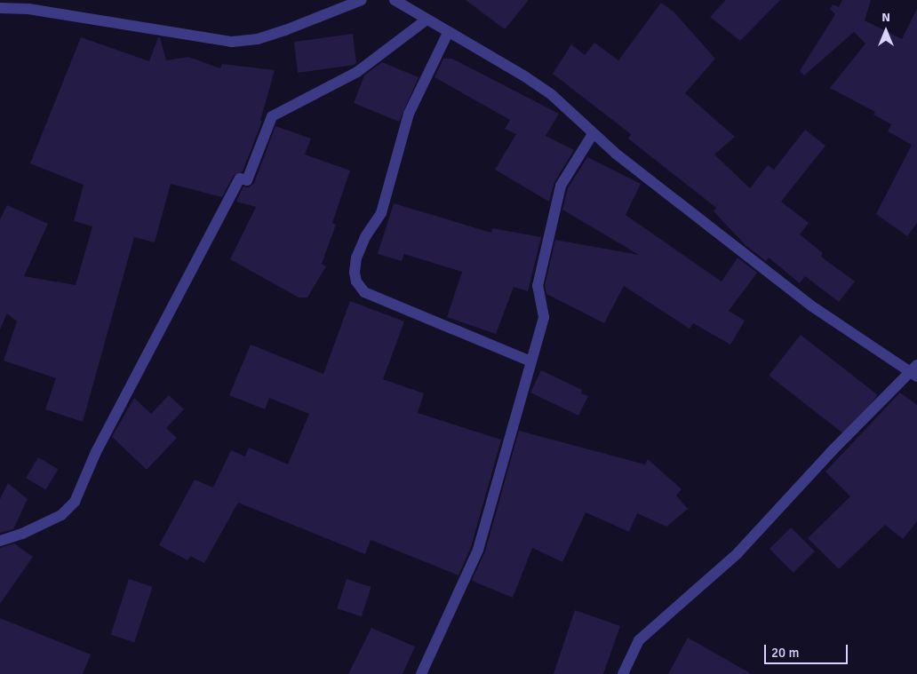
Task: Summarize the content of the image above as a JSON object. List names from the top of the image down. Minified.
{"scale_bar":"20 m","north":"top"}
